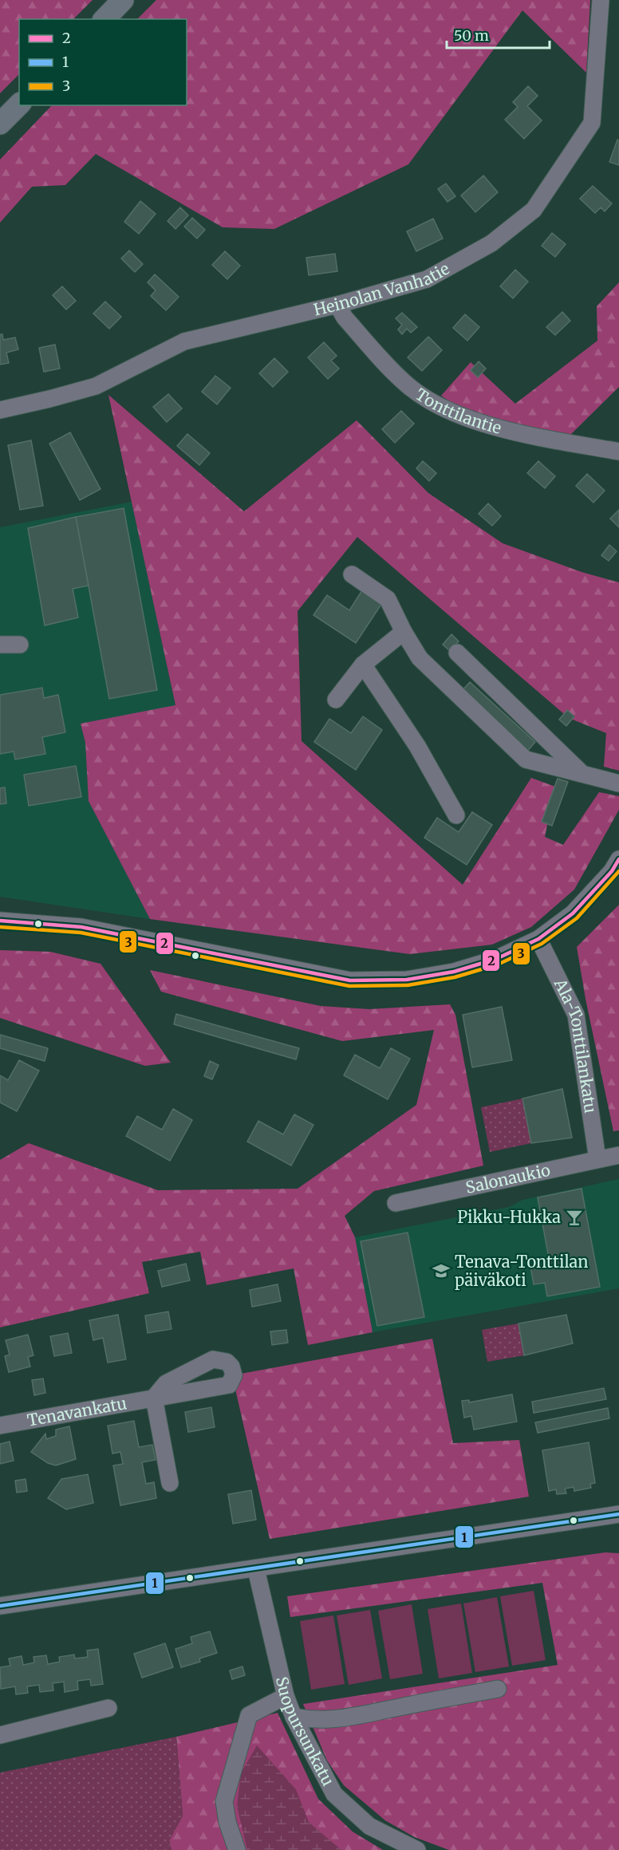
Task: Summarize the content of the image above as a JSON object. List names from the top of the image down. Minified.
{"streets":{"street":["Heinolan Vanhatie","Tonttilantie","Ala-Tonttilankatu","Salonaukio","Tenavankatu","Suopursunkatu"]},"crossings":[["Heinolan Vanhatie","Tonttilantie"],["Ala-Tonttilankatu","Salonaukio"]],"places":{"bar":["Pikku-Hukka"],"school or university":["Tenava-Tonttilan päiväkoti"]},"lines":["transit line 2","transit line 3","transit line 1"],"legend":["2","1","3"],"scale_bar":"50 m"}
